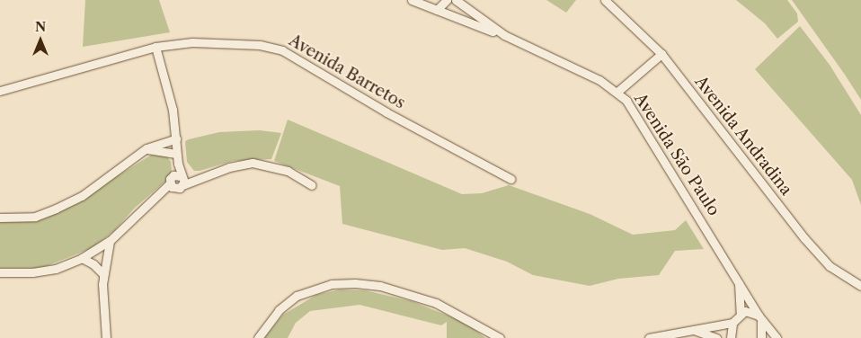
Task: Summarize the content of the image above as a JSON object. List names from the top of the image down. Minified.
{"streets":{"street":["Avenida Barretos","Avenida Andradina","Avenida São Paulo"]},"north":"top"}
